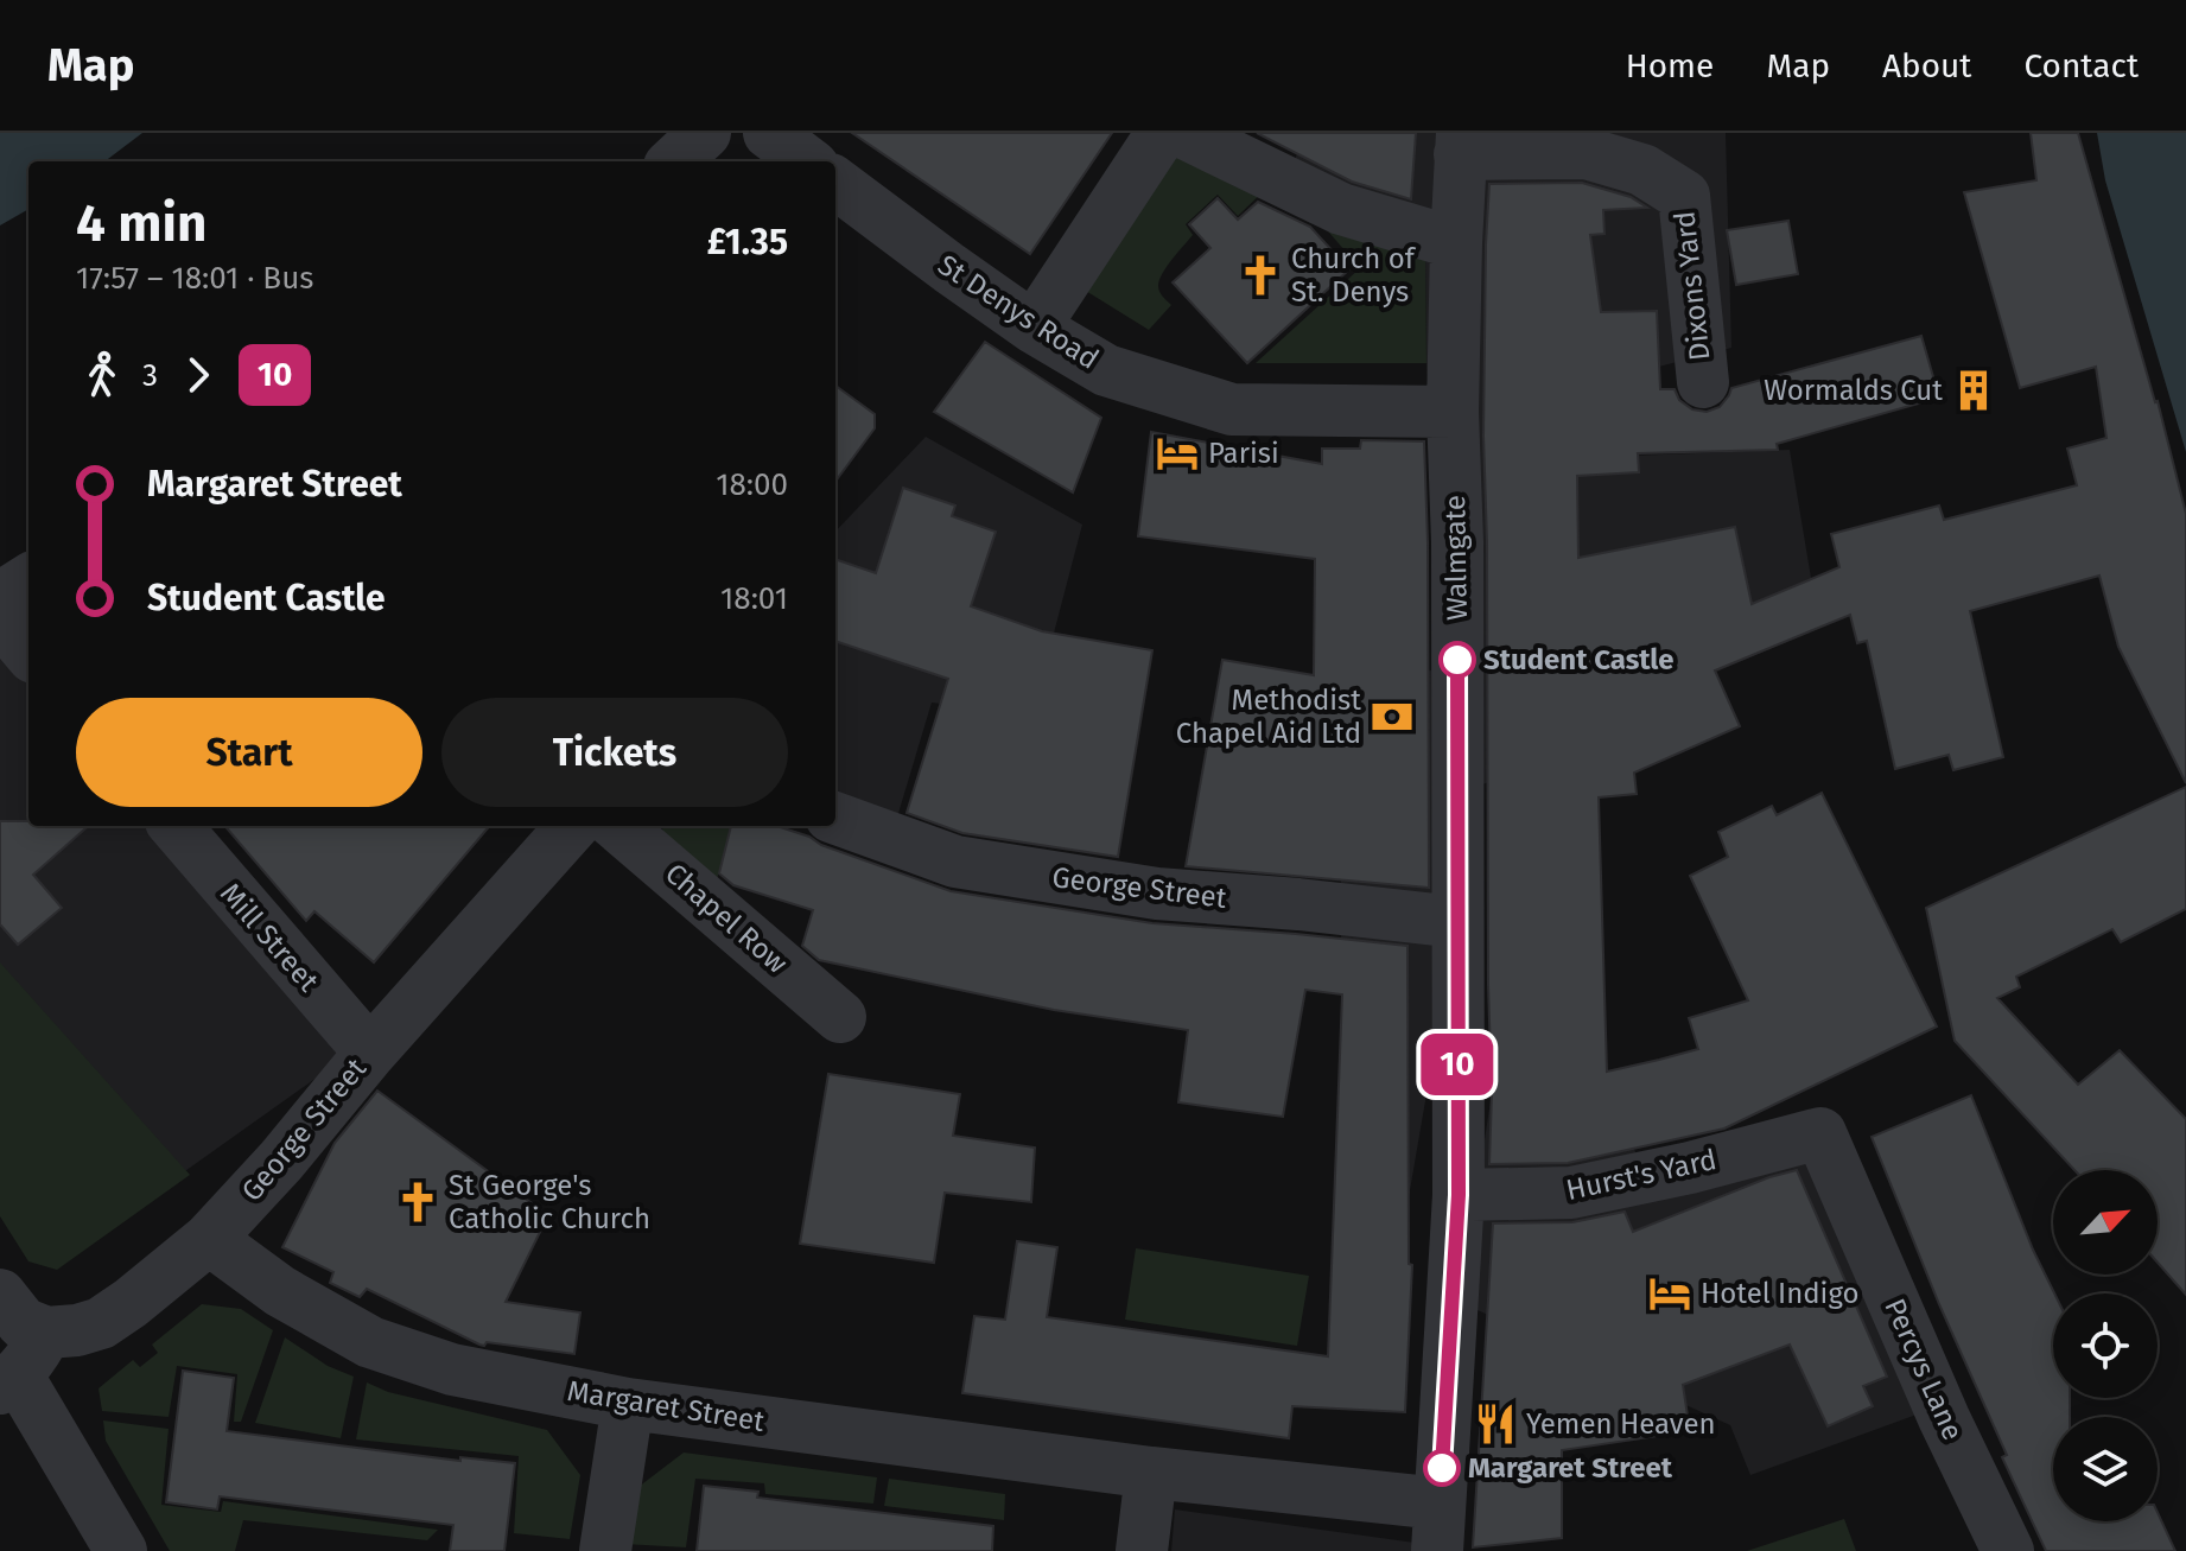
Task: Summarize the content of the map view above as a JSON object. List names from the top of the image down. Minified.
{"streets":{"street":["Dixons Yard","St Denys Road","Walmgate","George Street","Chapel Row","Mill Street","Hurst's Yard","Percys Lane","Margaret Street"]},"crossings":[["Dixons Yard","Walmgate"],["St Denys Road","Walmgate"],["Walmgate","George Street"],["Walmgate","Hurst's Yard"],["Walmgate","Margaret Street"],["George Street","Mill Street"],["George Street","Margaret Street"],["Hurst's Yard","Percys Lane"]],"places":{"church":["Church of St. Denys","St George's Catholic Church"],"building":["Wormalds Cut"],"hotel":["Parisi","Hotel Indigo"],"other":["Student Castle","Margaret Street"],"bank":["Methodist Chapel Aid Ltd"],"restaurant":["Yemen Heaven"]},"lines":["bus line 10"],"north":"top right","page":{"header":"Map","nav":["Home","Map","About","Contact"],"on_map":"10","heading":["4 min","17:57 – 18:01 · Bus","£1.35"],"legs":["3","10"],"list":[{"name":"Margaret Street","value":"18:00"},{"name":"Student Castle","value":"18:01"}],"buttons":["Start","Tickets"]}}
